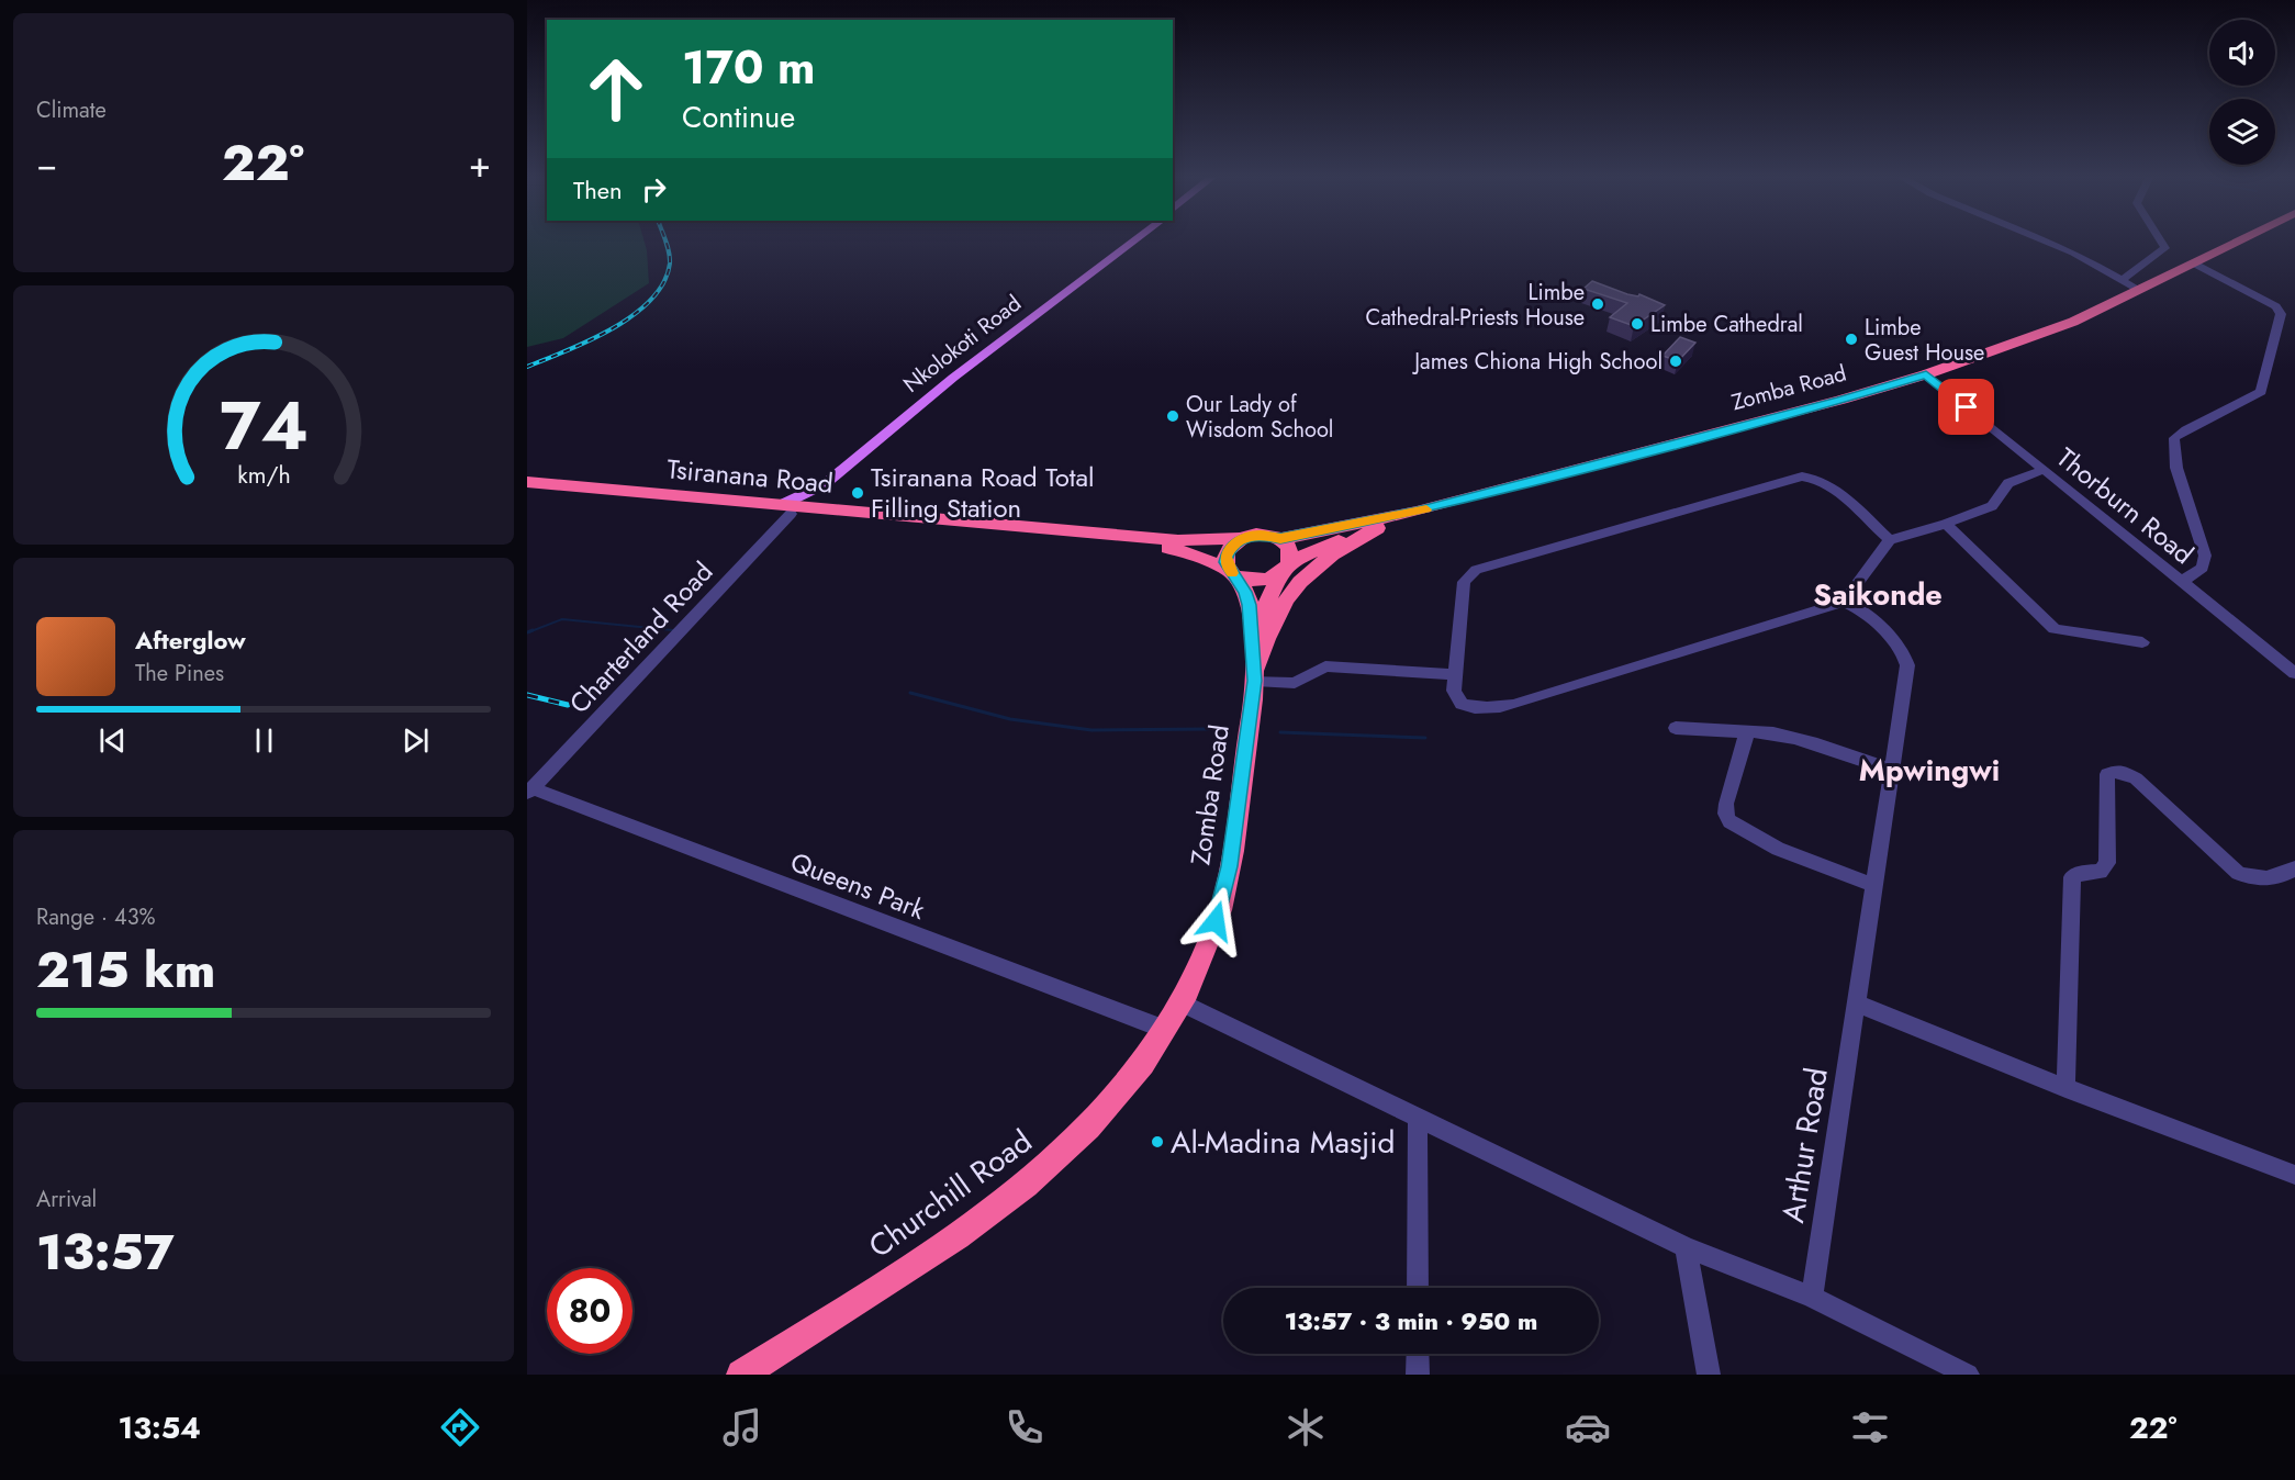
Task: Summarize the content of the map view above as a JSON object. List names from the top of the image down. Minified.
{"streets":{"highway":["Zomba Road","Tsiranana Road","Churchill Road"],"main road":["Nkolokoti Road"],"street":["Thorburn Road","Charterland Road","Queens Park","Arthur Road"]},"crossings":[["Nkolokoti Road","Tsiranana Road"],["Nkolokoti Road","Charterland Road"],["Zomba Road","Tsiranana Road"],["Zomba Road","Thorburn Road"],["Zomba Road","Queens Park"],["Zomba Road","Churchill Road"],["Tsiranana Road","Charterland Road"],["Charterland Road","Queens Park"],["Queens Park","Churchill Road"]],"districts":["Saikonde","Mpwingwi"],"places":["Limbe Cathedral-Priests House","Limbe Cathedral","Limbe Guest House","James Chiona High School","Our Lady of Wisdom School","Tsiranana Road Total Filling Station","Al-Madina Masjid"],"page":{"tile":["Climate",["Range · 43%","215 km"],["Arrival","13:57"]],"turn":["170 m","Continue"],"heat":["−","22°","+"],"then":"Then","song":["Afterglow","The Pines"],"limit":"80","trip":"13:57 · 3 min · 950 m","tabs":["13:54","22°"],"gauge":["74","km/h"]}}
